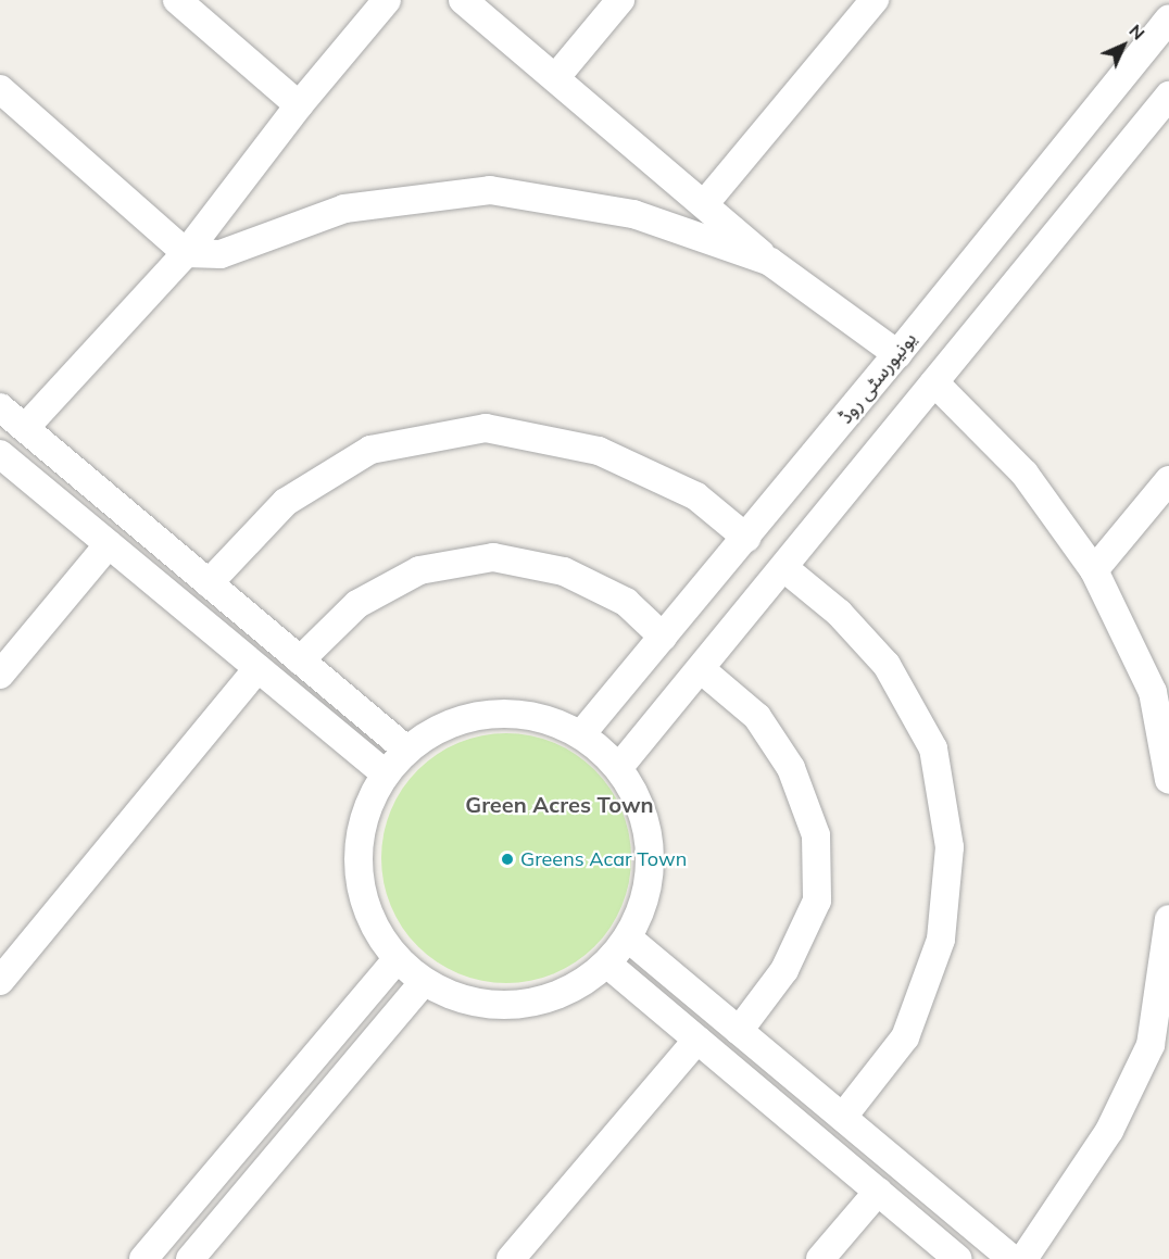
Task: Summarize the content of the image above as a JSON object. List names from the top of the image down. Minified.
{"streets":{"street":["یونیورسٹی روڈ"]},"districts":["Green Acres Town"],"places":["Greens Acar Town"],"north":"top right"}
